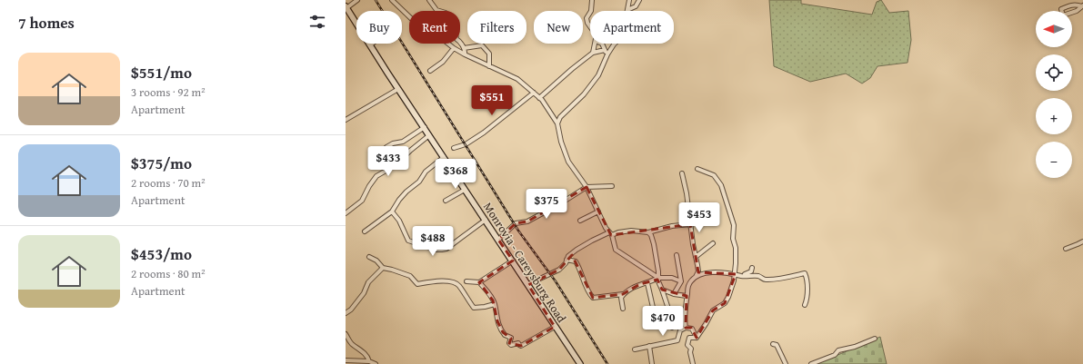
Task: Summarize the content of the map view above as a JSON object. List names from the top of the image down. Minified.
{"streets":{"main road":["Monrovia - Careysburg Road"]},"north":"left","page":{"heading":"7 homes","map_buttons":["+","−"],"chip":["Buy","Rent","Filters","New","Apartment"],"list":[{"name":"$551/mo","note":"3 rooms · 92 m² · Apartment"},{"name":"$375/mo","note":"2 rooms · 70 m² · Apartment"},{"name":"$453/mo","note":"2 rooms · 80 m² · Apartment"}],"price":["$551","$433","$368","$375","$453","$488","$470"]}}
